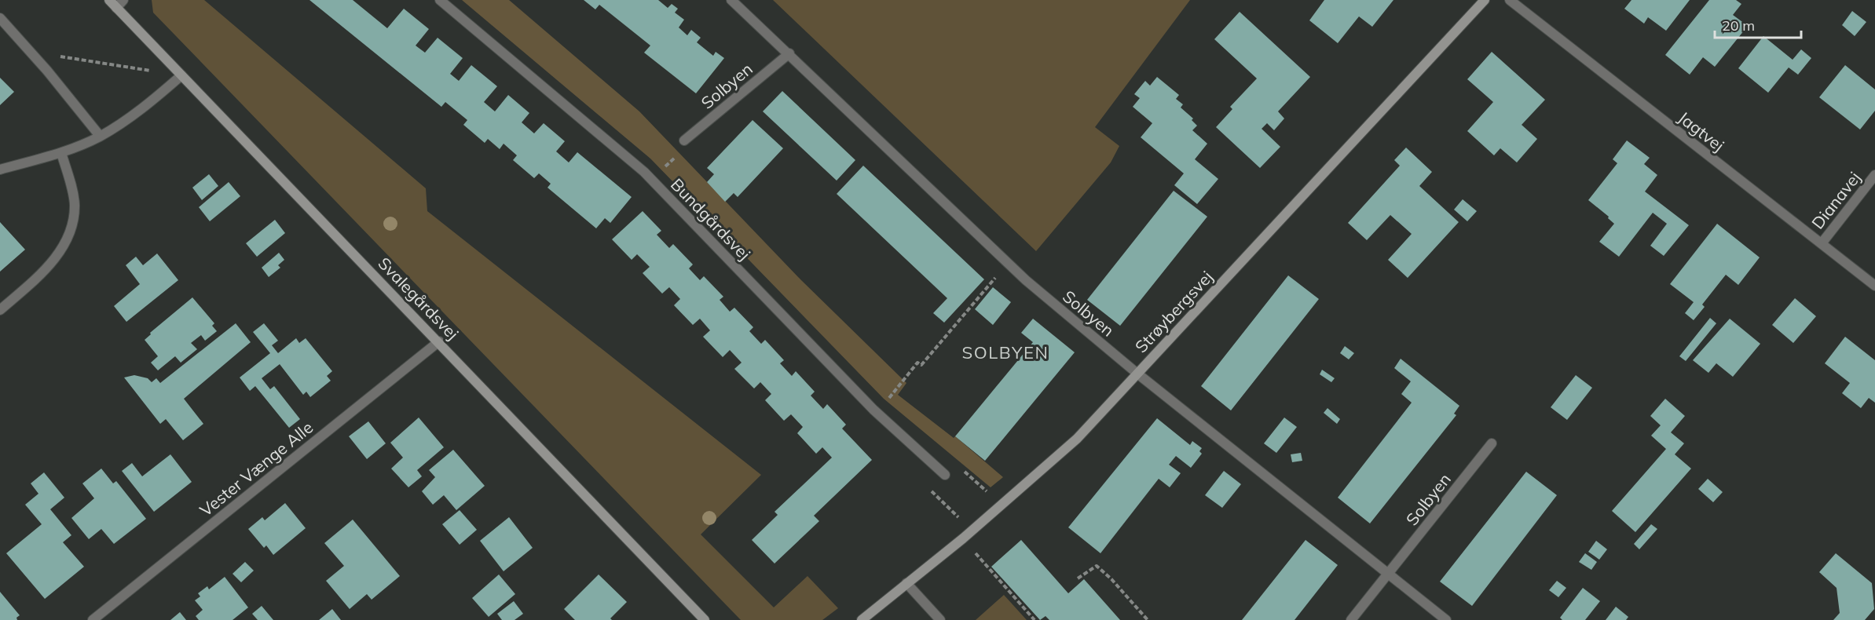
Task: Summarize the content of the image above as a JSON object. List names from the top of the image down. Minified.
{"streets":{"street":["Solbyen","Jagtvej","Dianavej","Bundgårdsvej","Svalegårdsvej","Strøybergsvej","Vester Vænge Alle"]},"crossings":[["Solbyen","Strøybergsvej"],["Jagtvej","Dianavej"],["Svalegårdsvej","Vester Vænge Alle"]],"districts":["SOLBYEN"],"scale_bar":"20 m"}
